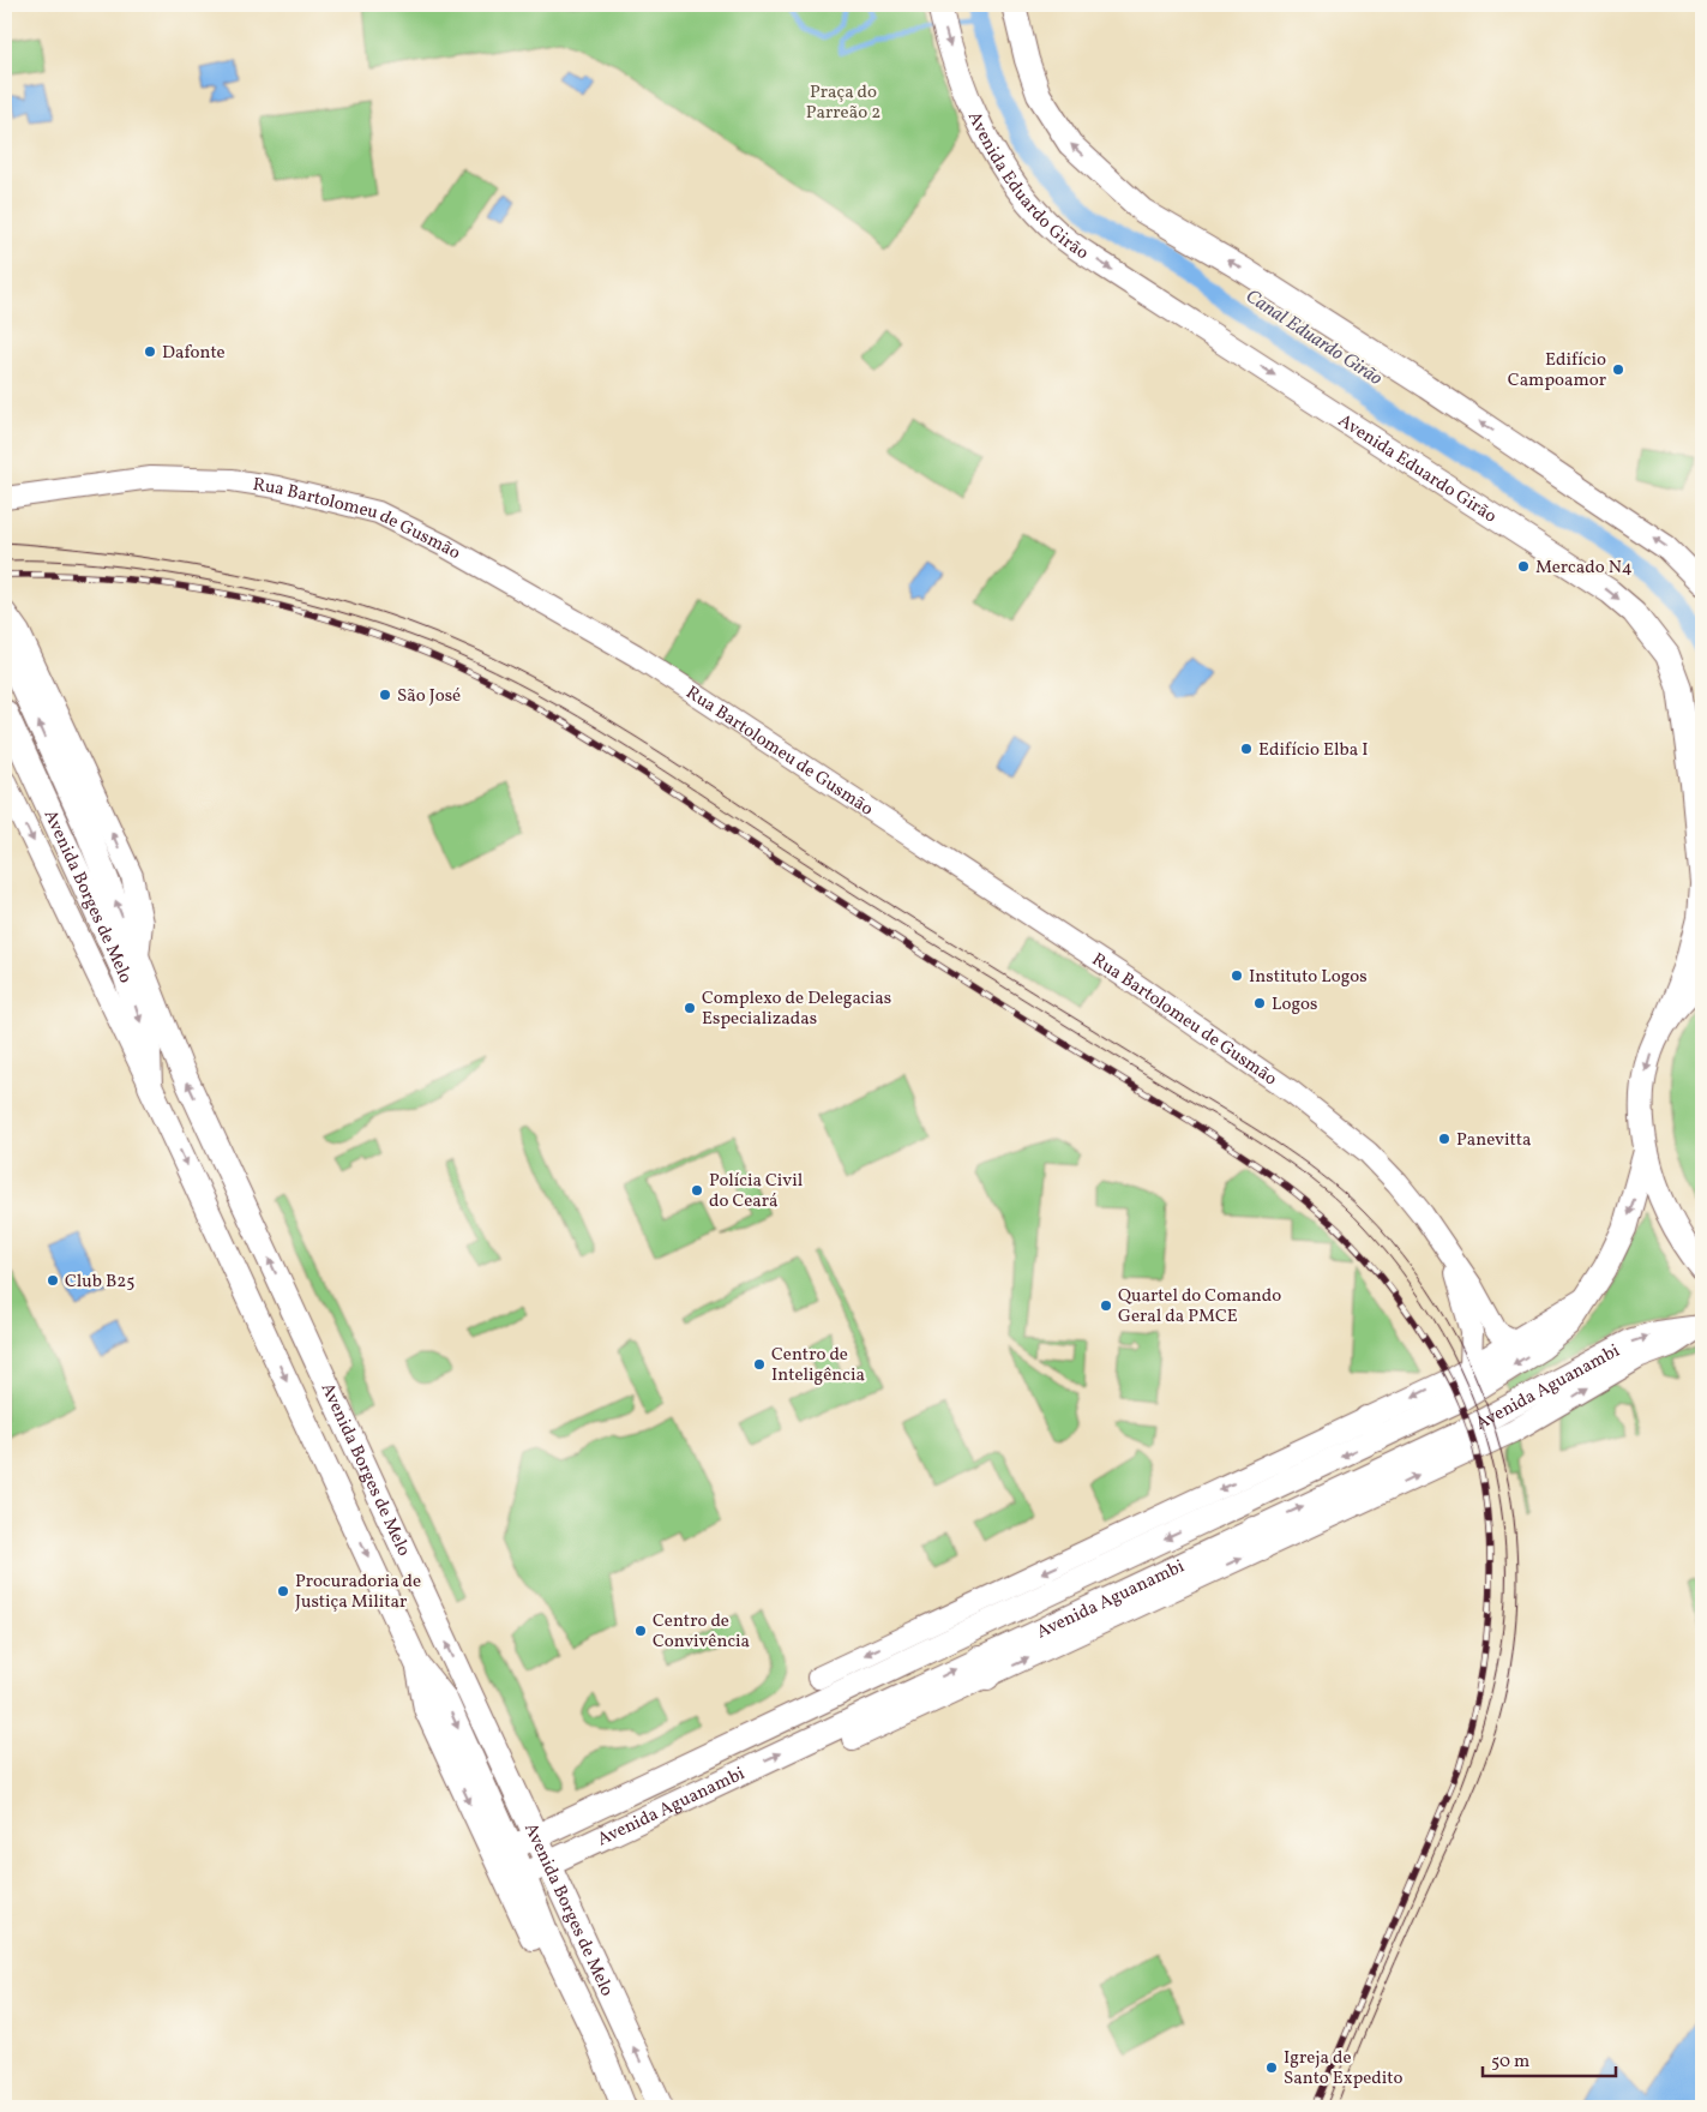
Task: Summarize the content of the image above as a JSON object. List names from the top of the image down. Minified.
{"streets":{"main road":["Avenida Eduardo Girão","Avenida Borges de Melo","Avenida Aguanambi"],"street":["Rua Bartolomeu de Gusmão"]},"crossings":[["Rua Bartolomeu de Gusmão","Avenida Aguanambi"],["Avenida Borges de Melo","Avenida Aguanambi"]],"water":["Canal Eduardo Girão"],"parks":["Praça do Parreão 2"],"places":["Dafonte","Edifício Campoamor","Mercado N4","São José","Edifício Elba I","Instituto Logos","Logos","Complexo de Delegacias Especializadas","Panevitta","Polícia Civil do Ceará","Club B25","Quartel do Comando Geral da PMCE","Centro de Inteligência","Procuradoria de Justiça Militar","Centro de Convivência","Igreja de Santo Expedito"],"scale_bar":"50 m"}
